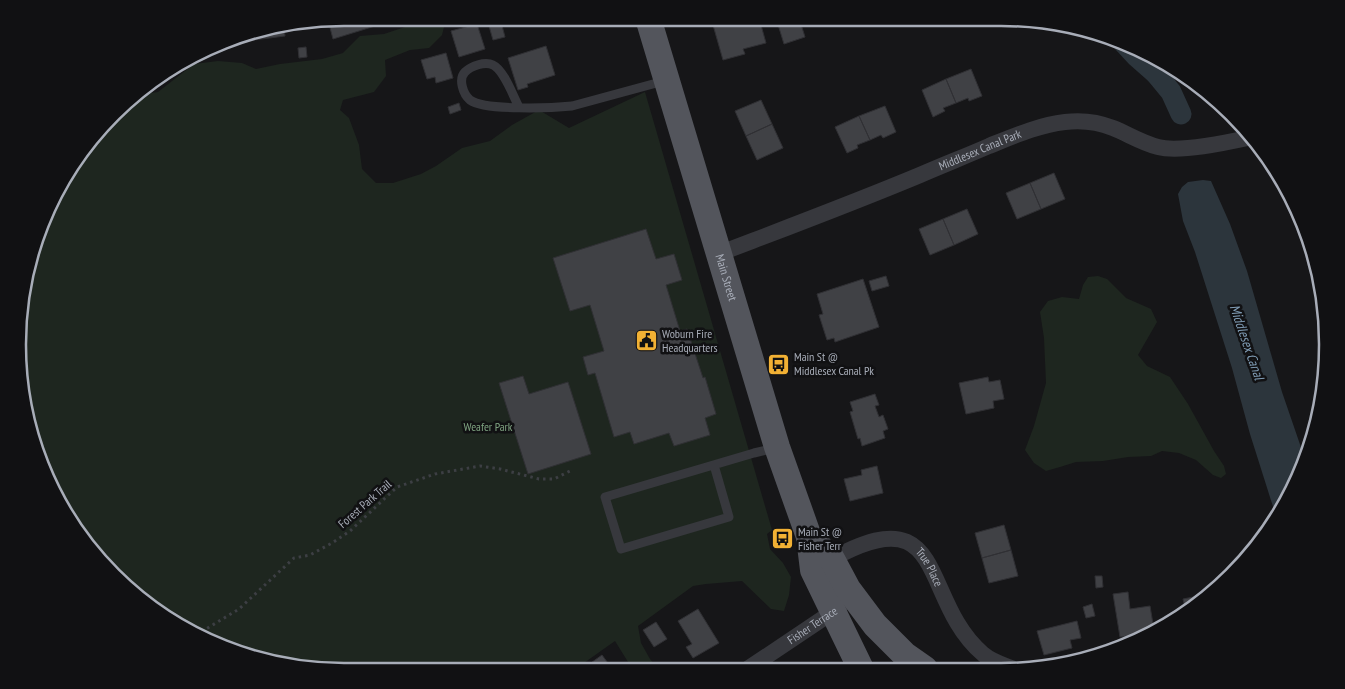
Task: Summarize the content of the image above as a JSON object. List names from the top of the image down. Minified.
{"streets":{"main road":["Main Street"],"street":["Middlesex Canal Park","True Place","Fisher Terrace"],"path":["Forest Park Trail"]},"crossings":[["Middlesex Canal Park","Main Street"],["Main Street","True Place"],["Main Street","Fisher Terrace"]],"water":["Middlesex Canal"],"parks":["Weafer Park"],"places":{"public building":["Woburn Fire Headquarters"],"bus stop":["Main St @ Middlesex Canal Pk","Main St @ Fisher Terr"]}}
